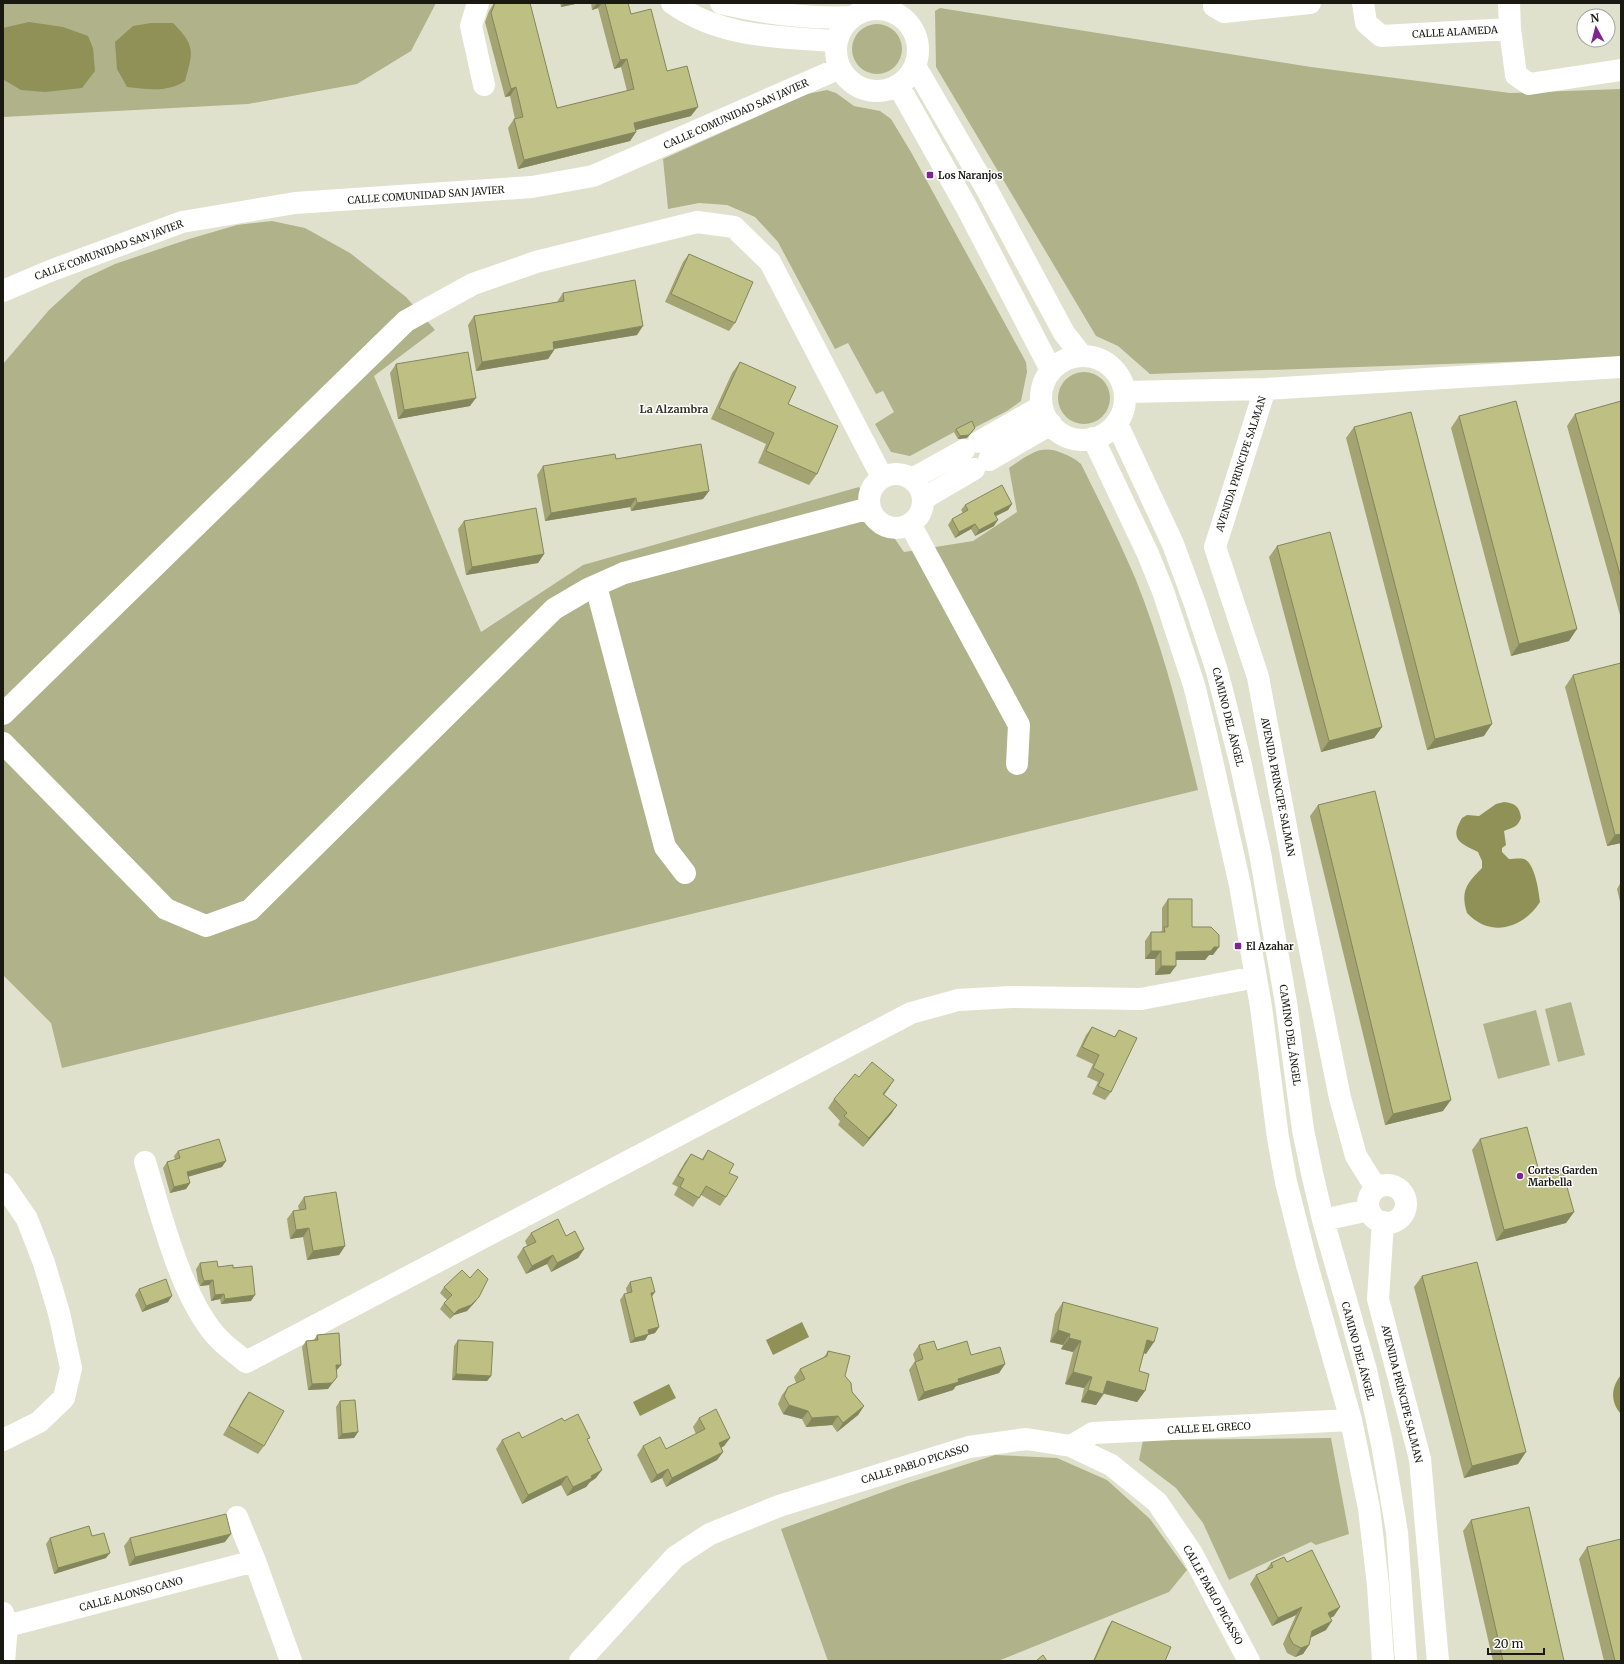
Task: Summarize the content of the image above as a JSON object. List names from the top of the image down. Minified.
{"streets":{"street":["CALLE ALAMEDA","CALLE COMUNIDAD SAN JAVIER","AVENIDA PRINCIPE SALMAN","CAMINO DEL ÁNGEL","AVENIDA PRÍNCIPE SALMAN","CALLE EL GRECO","CALLE PABLO PICASSO","CALLE ALONSO CANO"]},"crossings":[["AVENIDA PRINCIPE SALMAN","CAMINO DEL ÁNGEL"],["AVENIDA PRINCIPE SALMAN","AVENIDA PRÍNCIPE SALMAN"],["CALLE EL GRECO","CALLE PABLO PICASSO"]],"districts":["La Alzambra"],"places":{"transit":["Los Naranjos","El Azahar"],"other":["Cortes Garden Marbella"]},"scale_bar":"20 m","north":"top"}
